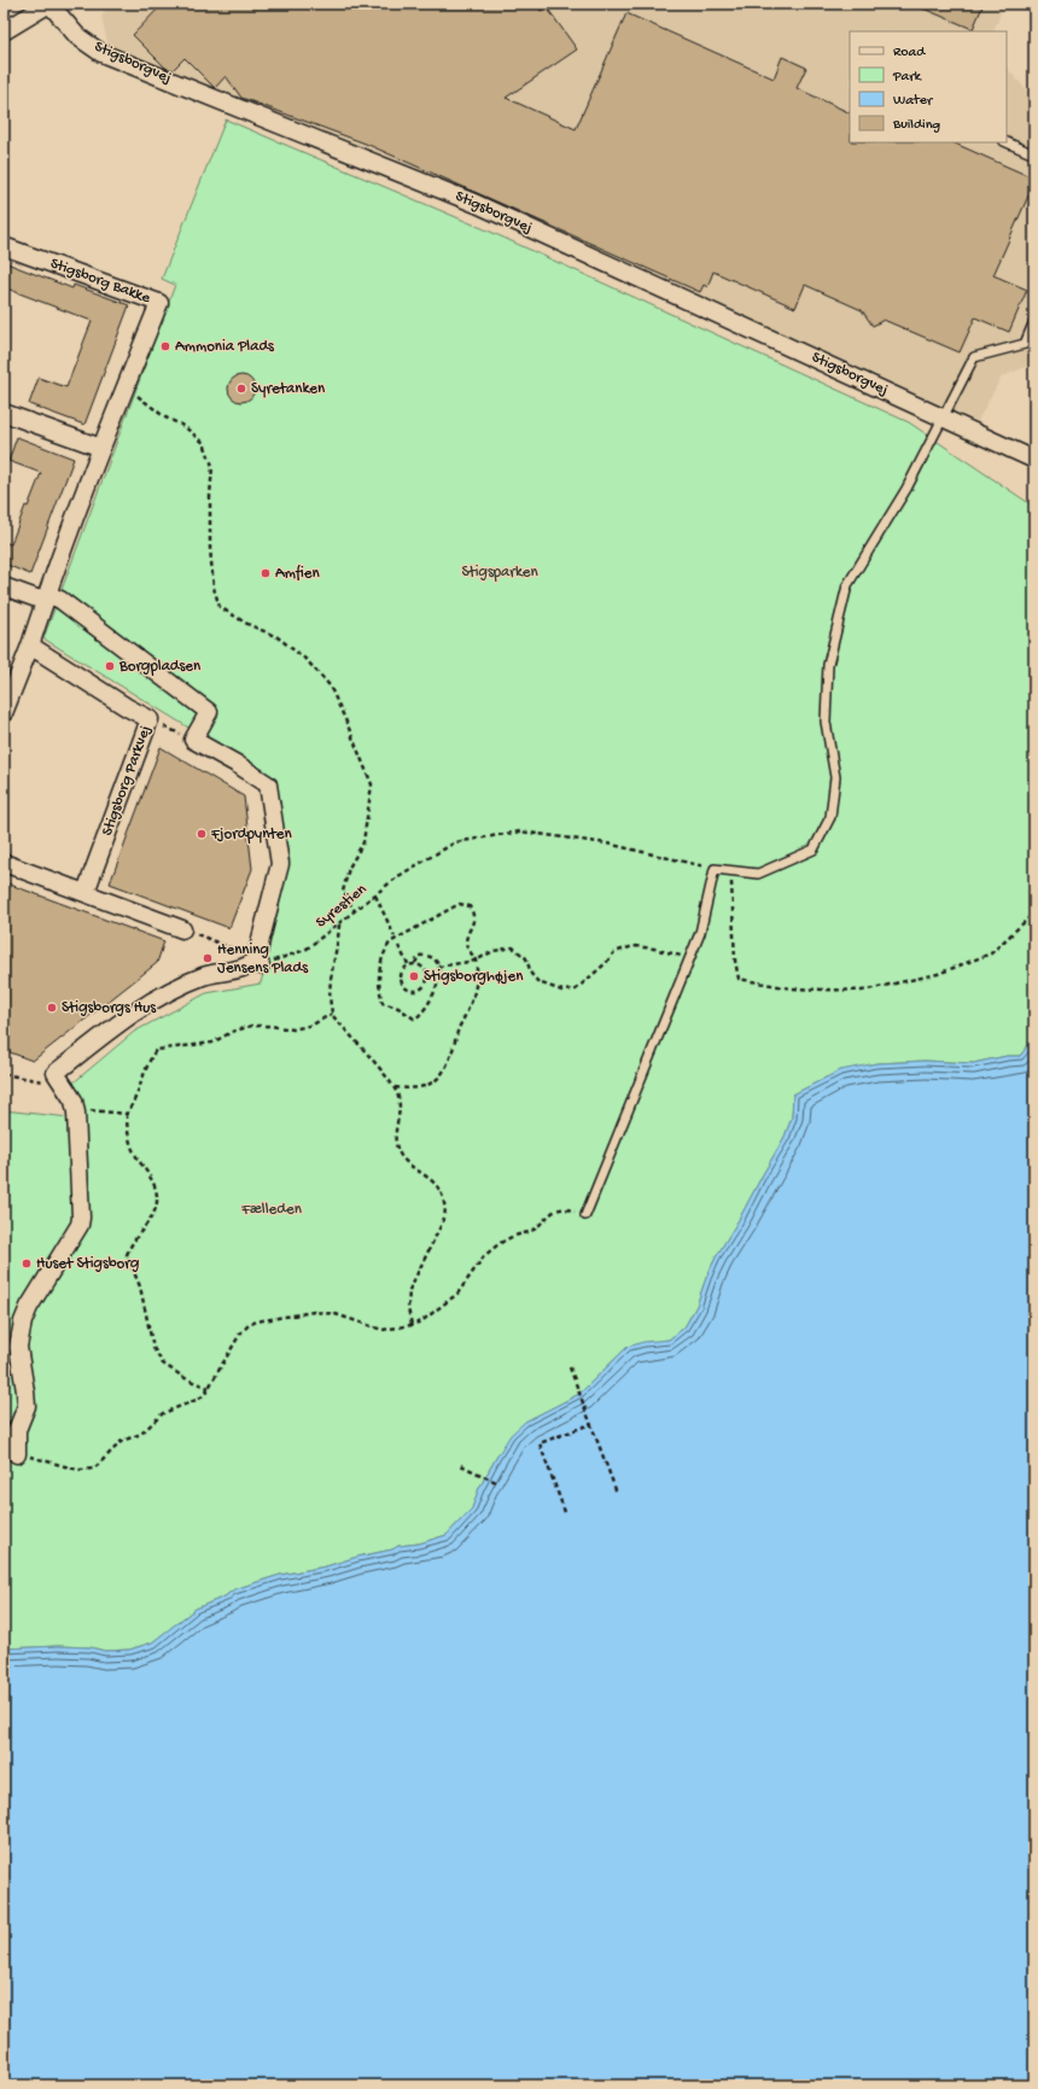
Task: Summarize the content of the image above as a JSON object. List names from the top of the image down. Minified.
{"streets":{"street":["Stigsborgvej","Stigsborg Bakke","Stigsborg Parkvej"],"path":["Syrestien"]},"parks":["Stigsparken","Fælleden"],"places":["Ammonia Plads","Syretanken","Amfien","Borgpladsen","Fjordpynten","Henning Jensens Plads","Stigsborghøjen","Stigsborgs Hus","Huset Stigsborg"],"legend":["Road","Park","Water","Building"]}
